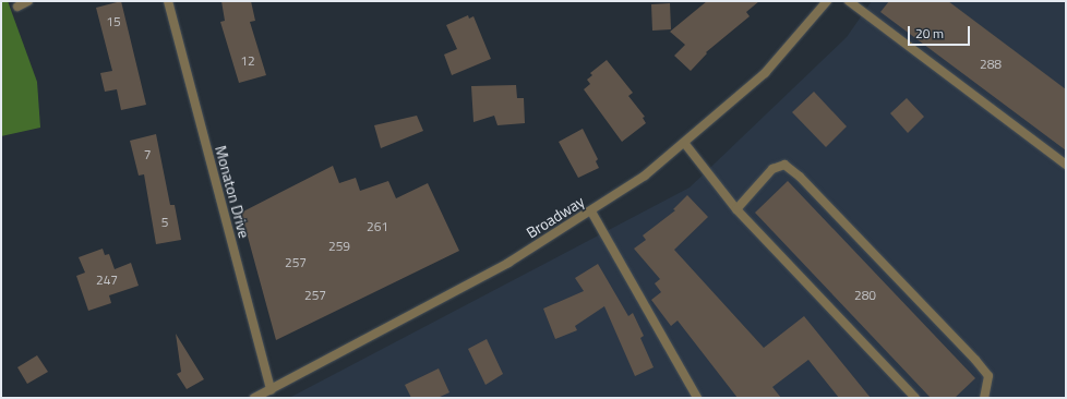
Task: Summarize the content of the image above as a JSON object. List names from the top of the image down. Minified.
{"streets":{"street":["Monaton Drive","Broadway"]},"crossings":[["Monaton Drive","Broadway"]],"house_numbers":["15","12","288","7","5","261","259","257","247","257","280"],"scale_bar":"20 m"}
